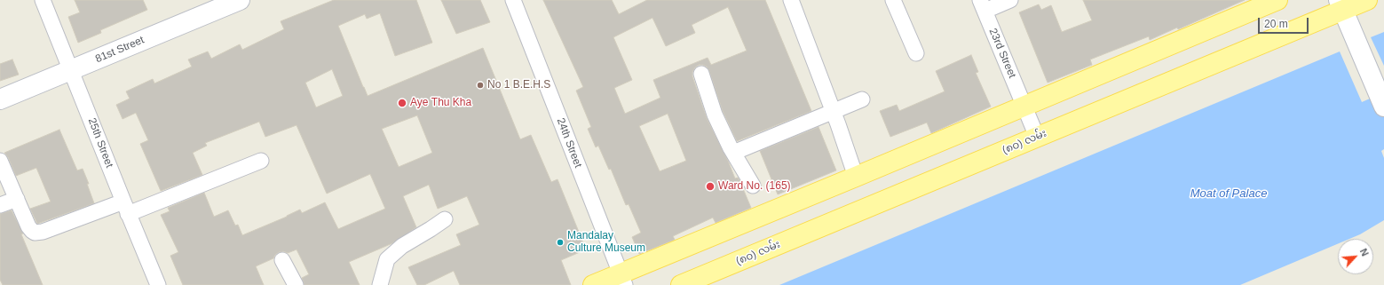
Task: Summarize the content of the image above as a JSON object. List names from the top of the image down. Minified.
{"streets":{"main road":["(၈၀) လမ်း"],"street":["81st Street","23rd Street","25th Street","24th Street"]},"crossings":[["81st Street","25th Street"],["23rd Street","(၈၀) လမ်း"]],"water":["Moat of Palace"],"places":["No 1 B.E.H.S","Aye Thu Kha","Ward No. (165)","Mandalay Culture Museum"],"scale_bar":"20 m","north":"top right"}
